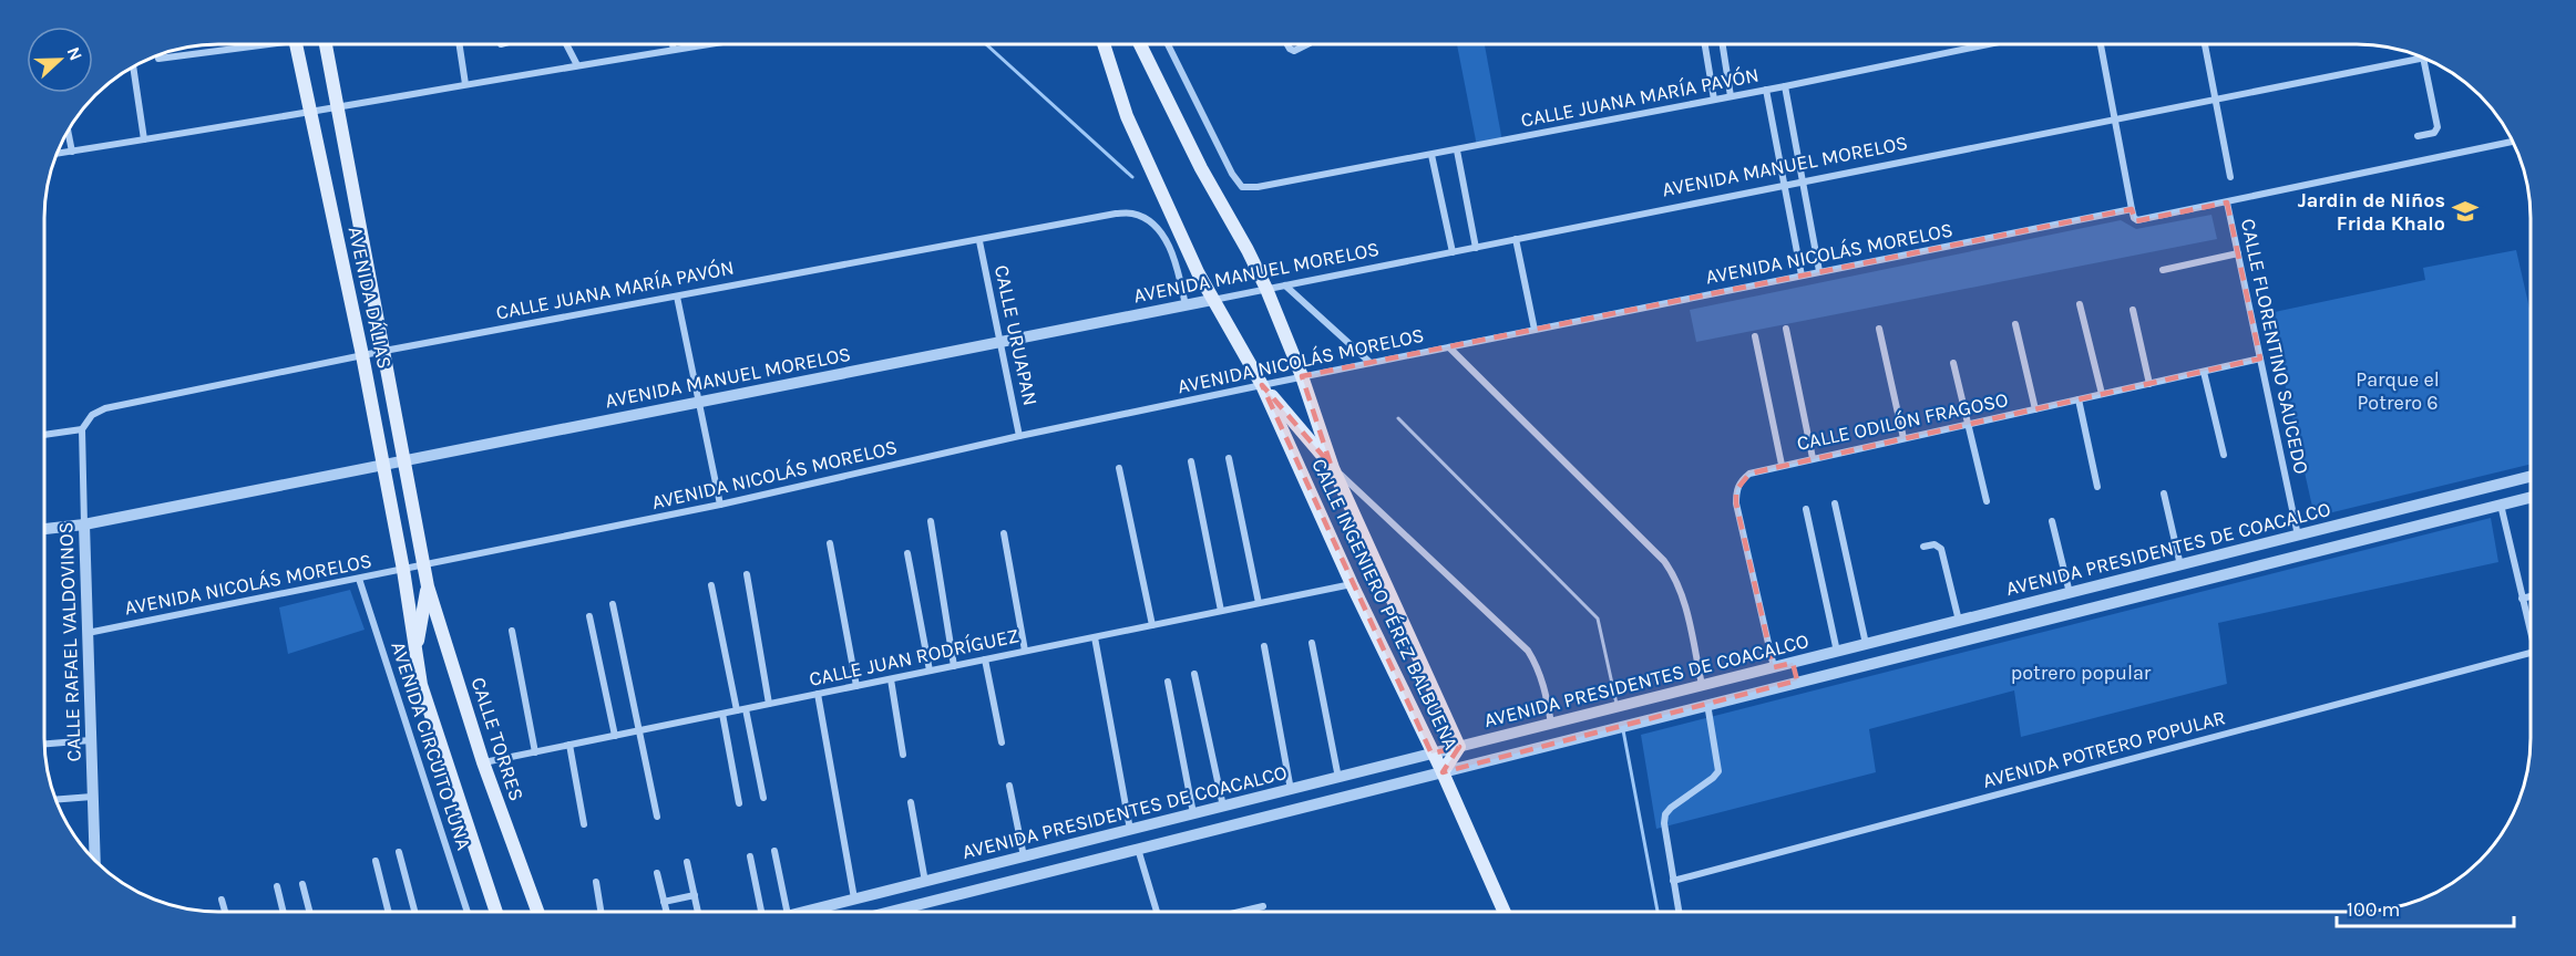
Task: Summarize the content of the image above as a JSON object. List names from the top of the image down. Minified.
{"streets":{"main road":["AVENIDA DÁLIAS","CALLE INGENIERO PÉREZ BALBUENA","CALLE TORRES"],"street":["CALLE JUANA MARÍA PAVÓN","AVENIDA MANUEL MORELOS","AVENIDA NICOLÁS MORELOS","CALLE URUAPAN","CALLE FLORENTINO SAUCEDO","CALLE ODILÓN FRAGOSO","AVENIDA PRESIDENTES DE COACALCO","CALLE RAFAEL VALDOVINOS","CALLE JUAN RODRÍGUEZ","AVENIDA CIRCUITO LUNA","AVENIDA POTRERO POPULAR"]},"crossings":[["CALLE JUANA MARÍA PAVÓN","AVENIDA MANUEL MORELOS"],["CALLE JUANA MARÍA PAVÓN","AVENIDA DÁLIAS"],["CALLE JUANA MARÍA PAVÓN","CALLE URUAPAN"],["CALLE JUANA MARÍA PAVÓN","CALLE RAFAEL VALDOVINOS"],["AVENIDA MANUEL MORELOS","AVENIDA DÁLIAS"],["AVENIDA MANUEL MORELOS","CALLE URUAPAN"],["AVENIDA MANUEL MORELOS","CALLE INGENIERO PÉREZ BALBUENA"],["AVENIDA MANUEL MORELOS","CALLE RAFAEL VALDOVINOS"],["AVENIDA NICOLÁS MORELOS","AVENIDA DÁLIAS"],["AVENIDA NICOLÁS MORELOS","CALLE URUAPAN"],["AVENIDA NICOLÁS MORELOS","CALLE FLORENTINO SAUCEDO"],["AVENIDA NICOLÁS MORELOS","CALLE INGENIERO PÉREZ BALBUENA"],["AVENIDA NICOLÁS MORELOS","CALLE RAFAEL VALDOVINOS"],["AVENIDA NICOLÁS MORELOS","CALLE TORRES"],["AVENIDA NICOLÁS MORELOS","AVENIDA CIRCUITO LUNA"],["AVENIDA DÁLIAS","CALLE TORRES"],["CALLE FLORENTINO SAUCEDO","CALLE ODILÓN FRAGOSO"],["CALLE FLORENTINO SAUCEDO","AVENIDA PRESIDENTES DE COACALCO"],["CALLE ODILÓN FRAGOSO","AVENIDA PRESIDENTES DE COACALCO"],["AVENIDA PRESIDENTES DE COACALCO","CALLE INGENIERO PÉREZ BALBUENA"],["CALLE INGENIERO PÉREZ BALBUENA","CALLE JUAN RODRÍGUEZ"],["CALLE JUAN RODRÍGUEZ","CALLE TORRES"]],"parks":["Parque el Potrero 6","potrero popular"],"places":{"school or university":["Jardin de Niños Frida Khalo"]},"scale_bar":"100 m","north":"right"}
